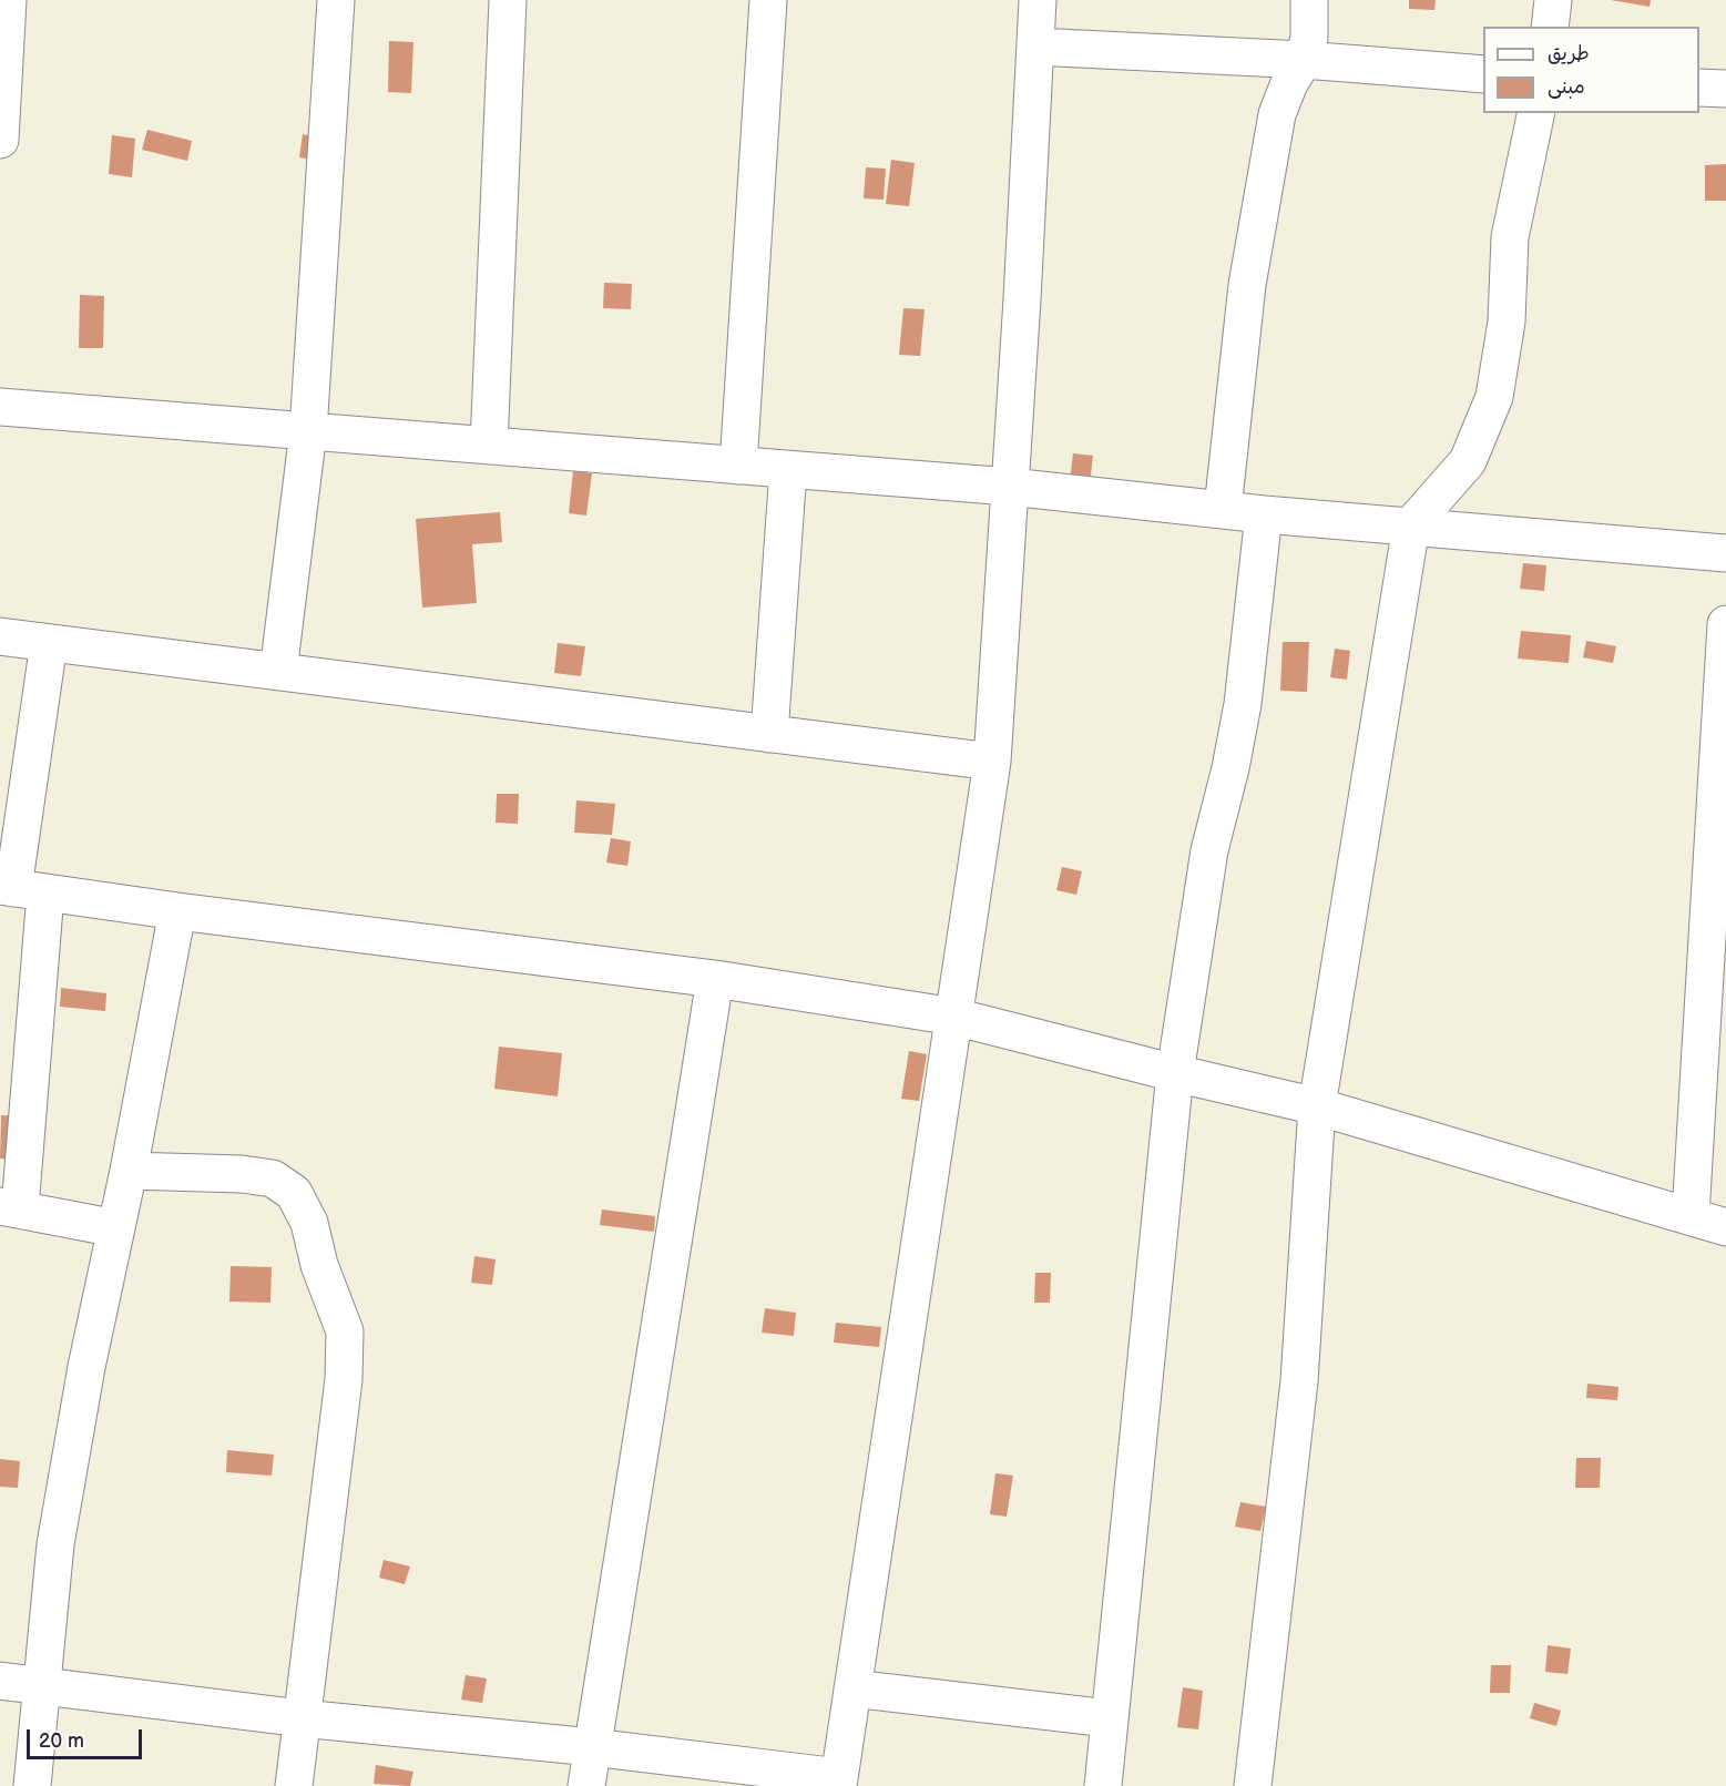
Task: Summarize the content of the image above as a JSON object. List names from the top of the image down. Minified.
{"legend":["طريق","مبنى"],"scale_bar":"20 m"}
